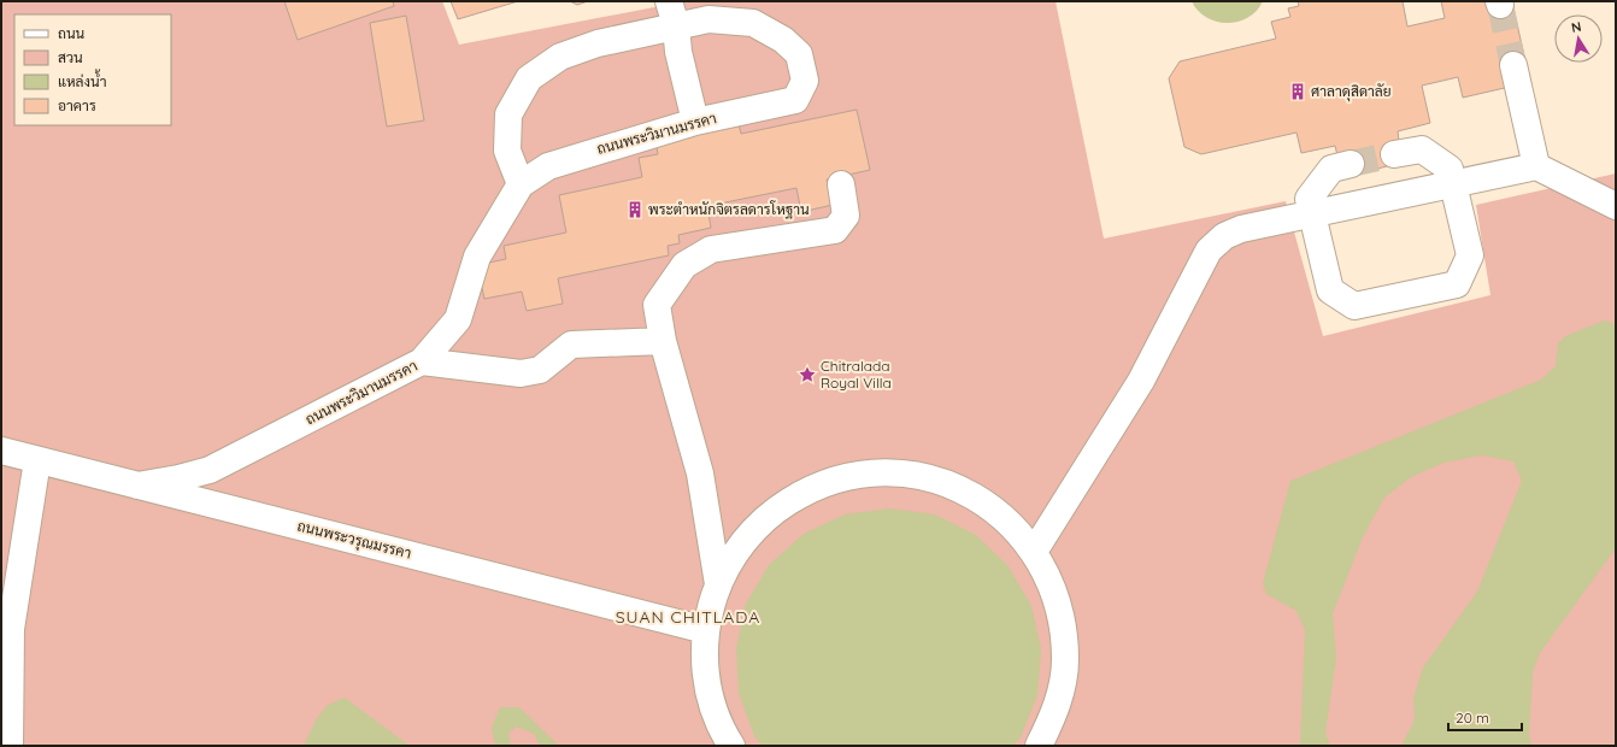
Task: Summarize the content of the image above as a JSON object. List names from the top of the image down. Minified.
{"streets":{"street":["ถนนพระวิมานมรรคา","ถนนพระวรุณมรรคา"]},"crossings":[["ถนนพระวิมานมรรคา","ถนนพระวรุณมรรคา"]],"districts":["SUAN CHITLADA"],"places":{"building":["ศาลาดุสิดาลัย","พระตำหนักจิตรลดารโหฐาน"],"place":["Chitralada Royal Villa"]},"legend":["ถนน","สวน","แหล่งน้ำ","อาคาร"],"scale_bar":"20 m","north":"top"}
